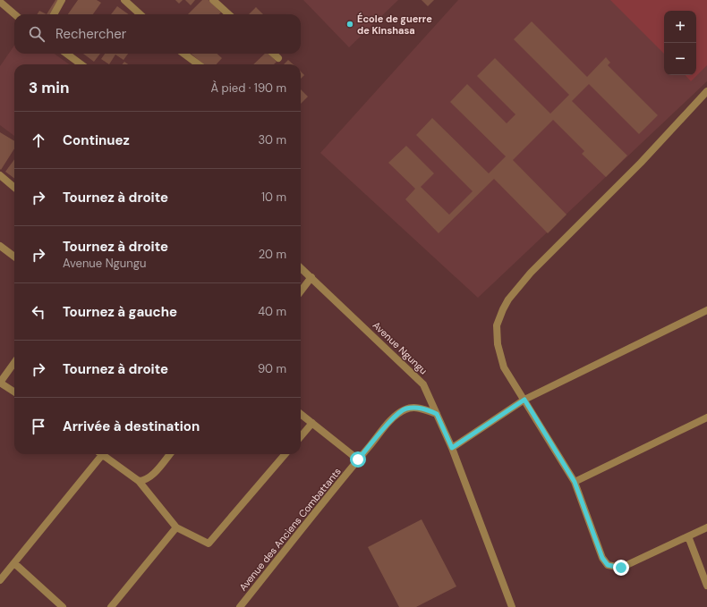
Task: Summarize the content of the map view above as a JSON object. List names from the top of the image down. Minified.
{"streets":{"street":["Avenue Ngungu","Avenue des Anciens Combattants"]},"crossings":[["Avenue Ngungu","Avenue des Anciens Combattants"]],"places":["École de guerre de Kinshasa"],"page":{"map_buttons":["+","−"],"search":"Rechercher","heading":["3 min","À pied · 190 m"],"list":[["Continuez","30 m"],["Tournez à droite","10 m"],["Tournez à droite","Avenue Ngungu","20 m"],["Tournez à gauche","40 m"],["Tournez à droite","90 m"],"Arrivée à destination"]}}
